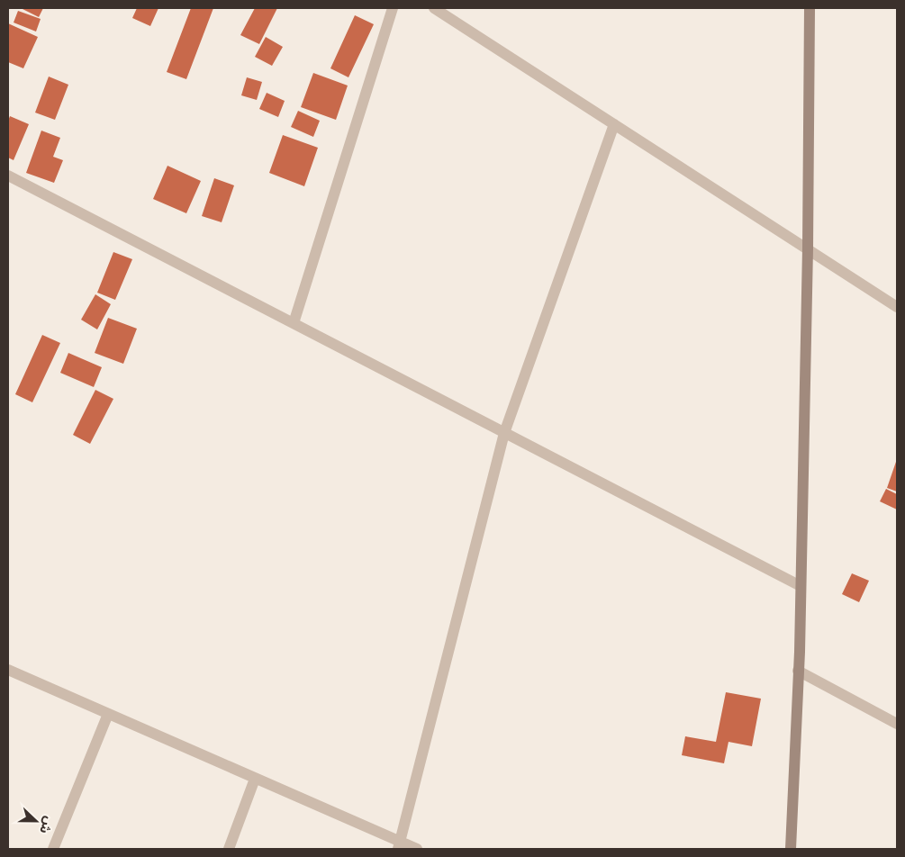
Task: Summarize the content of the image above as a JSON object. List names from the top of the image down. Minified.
{"north":"right"}
